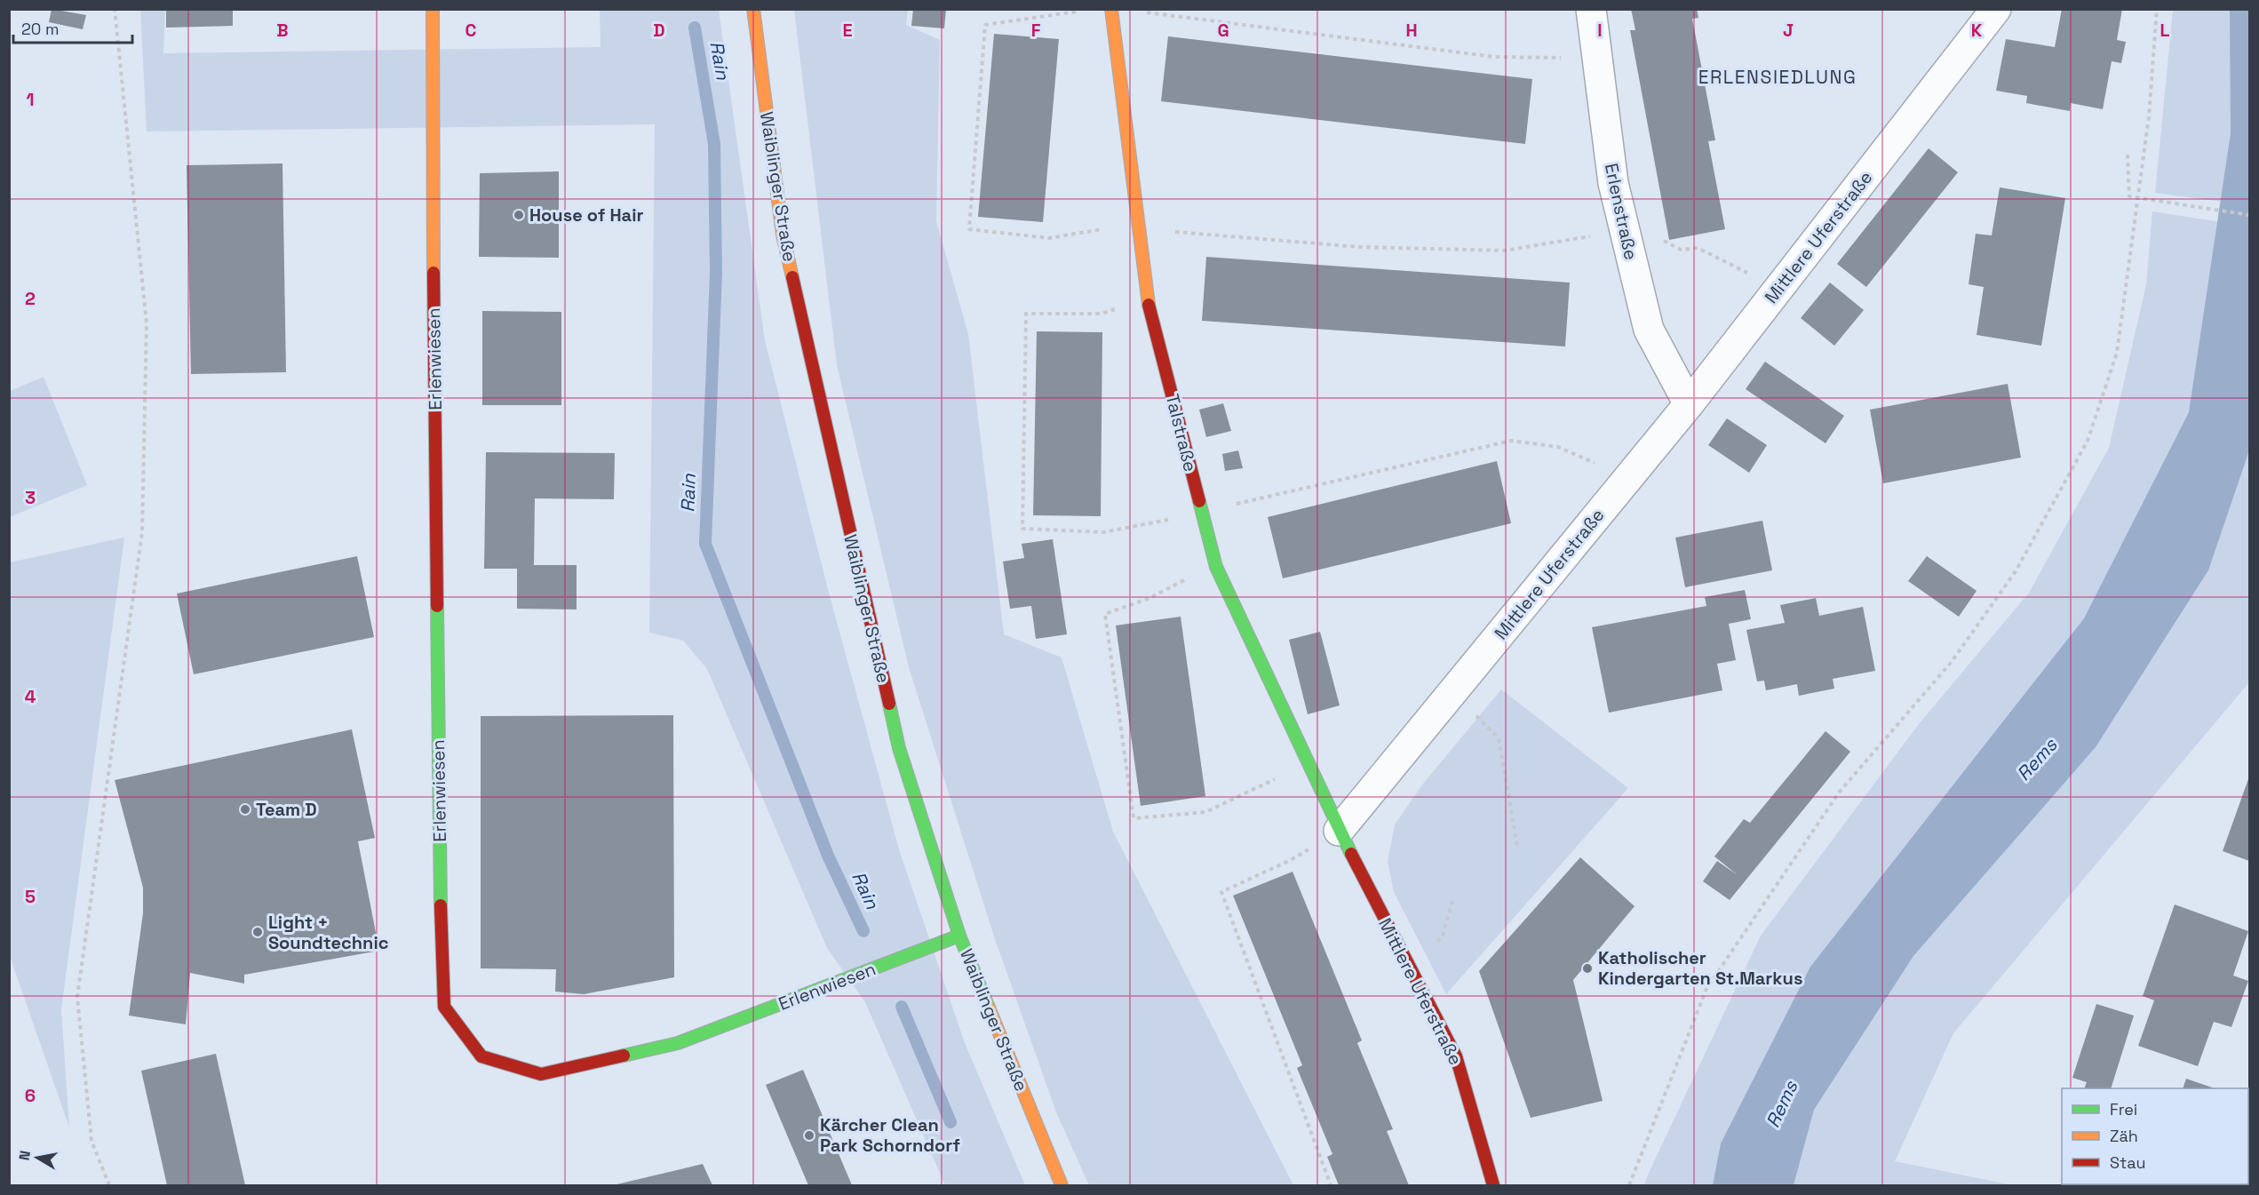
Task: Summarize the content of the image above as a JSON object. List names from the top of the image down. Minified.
{"streets":{"street":["Waiblinger Straße","Erlenstraße","Mittlere Uferstraße","Erlenwiesen","Talstraße"]},"crossings":[["Waiblinger Straße","Erlenwiesen"],["Erlenstraße","Mittlere Uferstraße"],["Mittlere Uferstraße","Talstraße"]],"districts":["ERLENSIEDLUNG"],"water":["Rain","Rems"],"places":["House of Hair","Team D","Light + Soundtechnic","Katholischer Kindergarten St.Markus","Kärcher Clean Park Schorndorf"],"legend":["Frei","Zäh","Stau"],"scale_bar":"20 m","north":"left","grid":{"columns":["B","C","D","E","F","G","H","I","J","K","L"],"rows":["1","2","3","4","5","6"]}}
